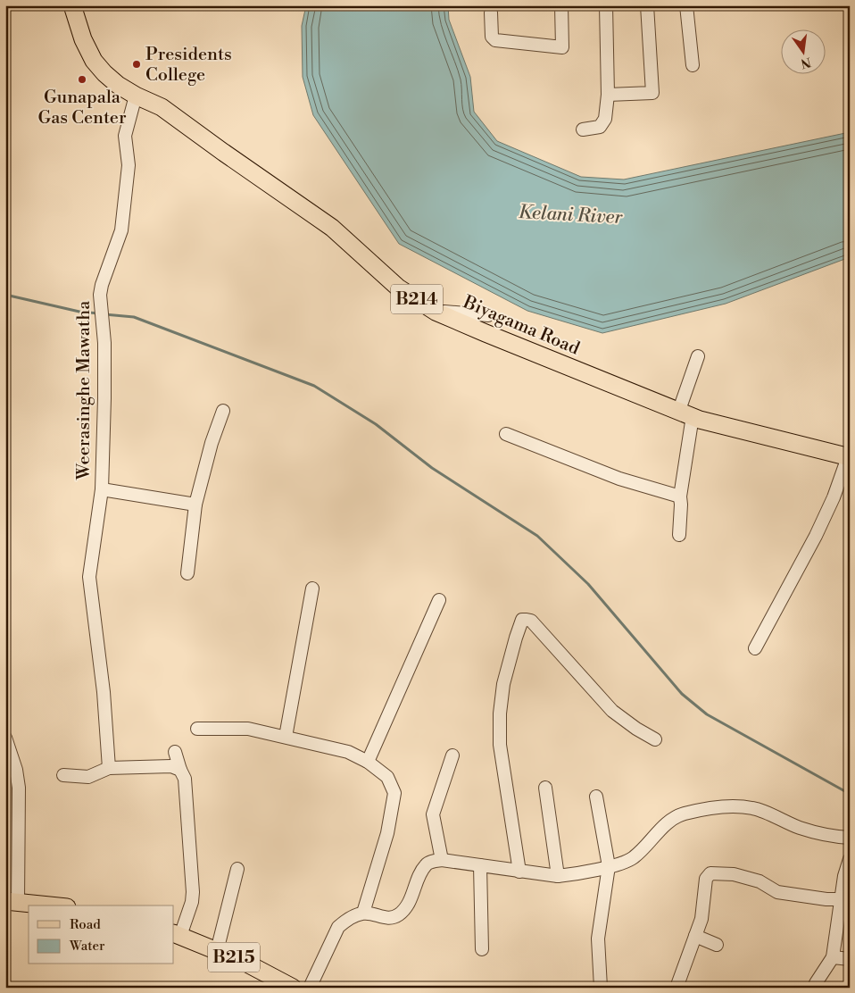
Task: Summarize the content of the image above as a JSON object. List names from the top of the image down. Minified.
{"streets":{"main road":["B214","Biyagama Road","B215"],"street":["Weerasinghe Mawatha"]},"crossings":[["Biyagama Road","Weerasinghe Mawatha"]],"water":["Kelani River"],"places":["Presidents College","Gunapala Gas Center"],"legend":["Road","Water"],"north":"bottom"}
